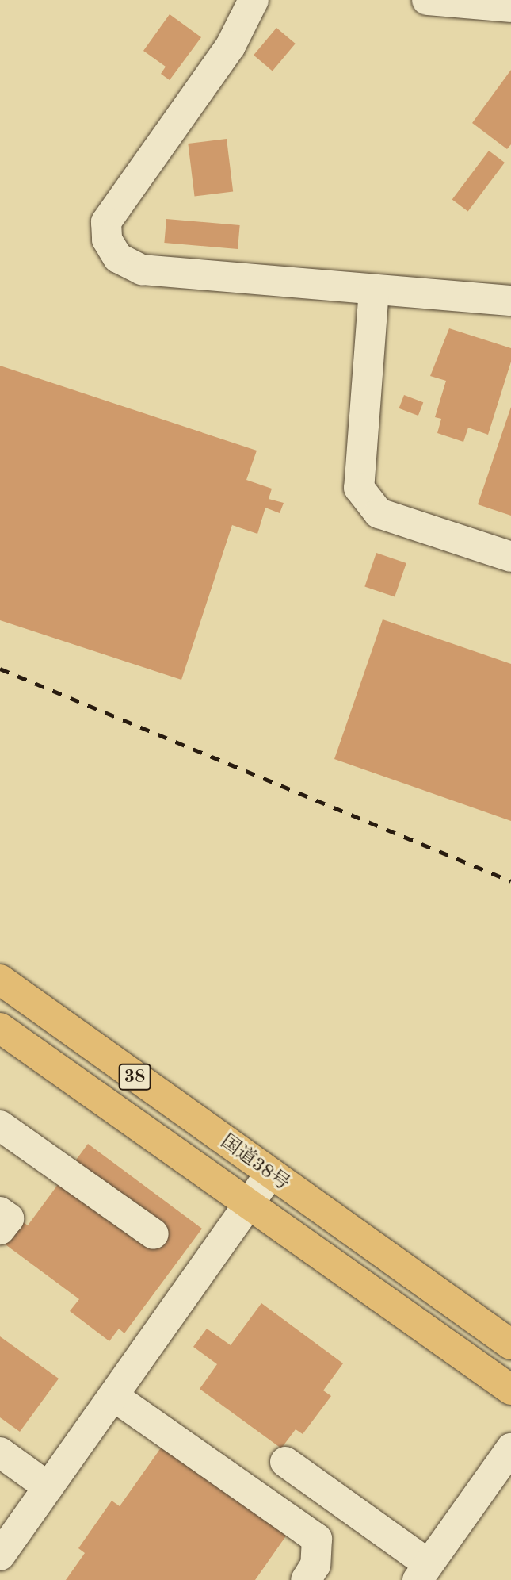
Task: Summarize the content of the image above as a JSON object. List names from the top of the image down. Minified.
{"streets":{"highway":["38","国道38号"]}}
